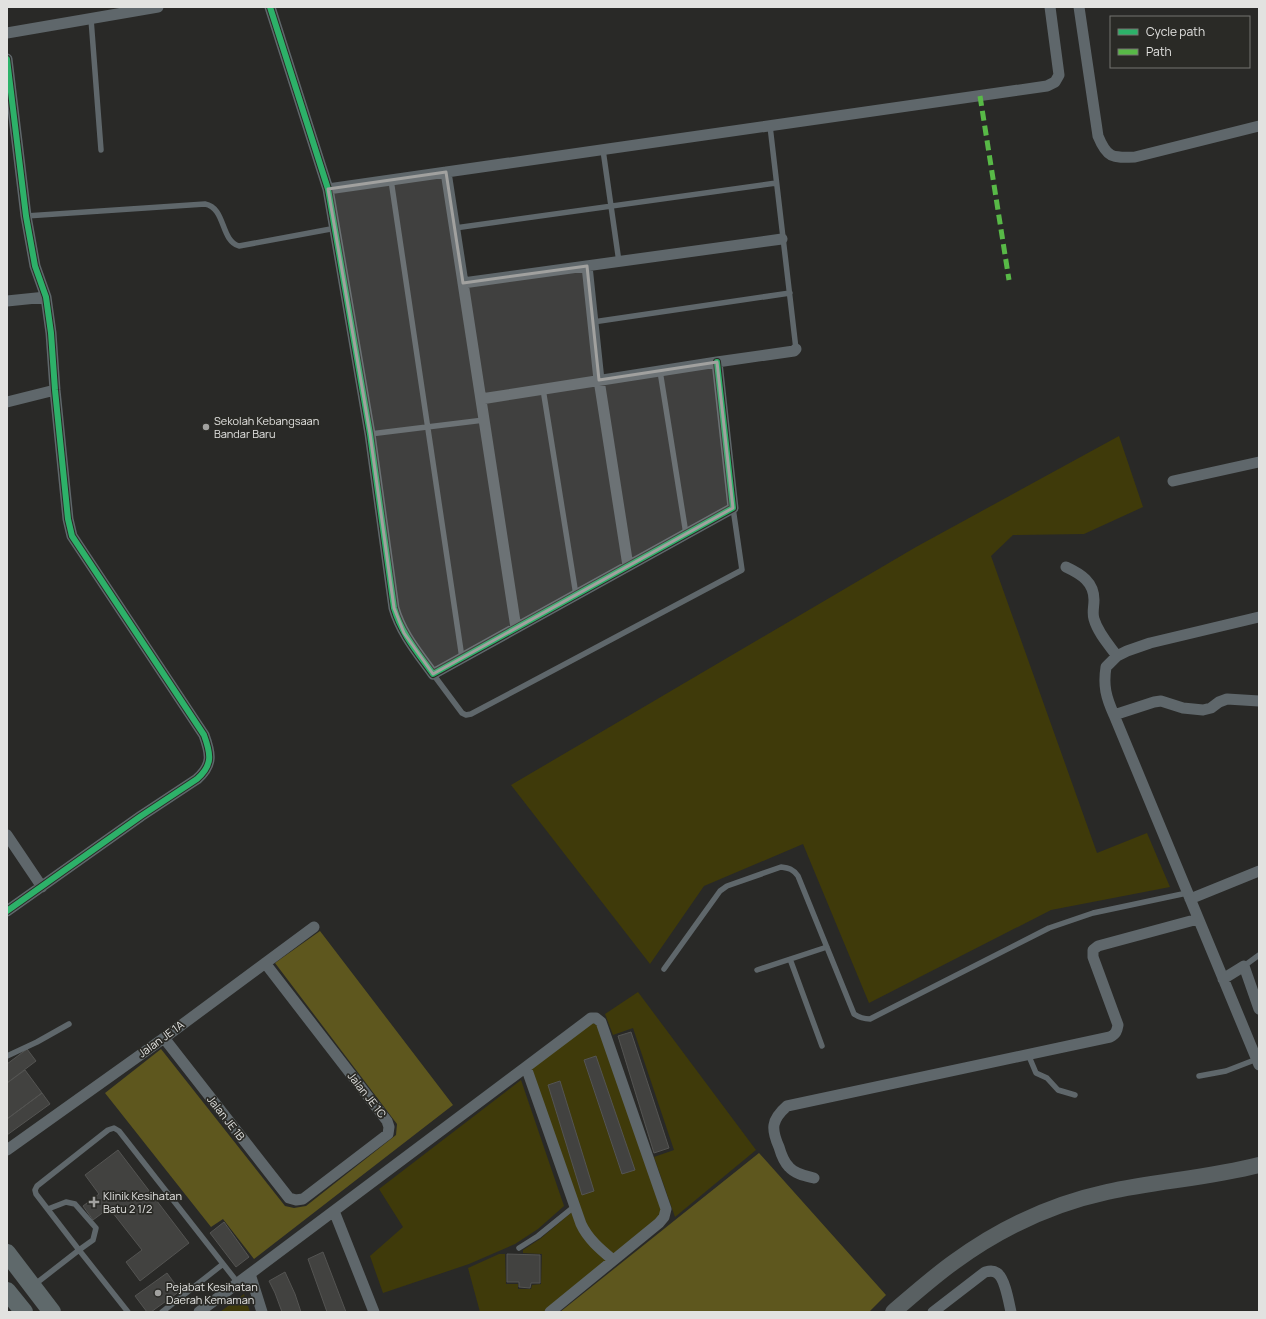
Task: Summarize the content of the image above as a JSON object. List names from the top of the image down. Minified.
{"streets":{"street":["Jalan JE 1A","Jalan JE 1C","Jalan JE 1B"]},"crossings":[["Jalan JE 1A","Jalan JE 1C"],["Jalan JE 1A","Jalan JE 1B"],["Jalan JE 1C","Jalan JE 1B"]],"places":{"other":["Sekolah Kebangsaan Bandar Baru","Pejabat Kesihatan Daerah Kemaman"],"health":["Klinik Kesihatan Batu 2 1/2"]},"legend":["Cycle path","Path"]}
